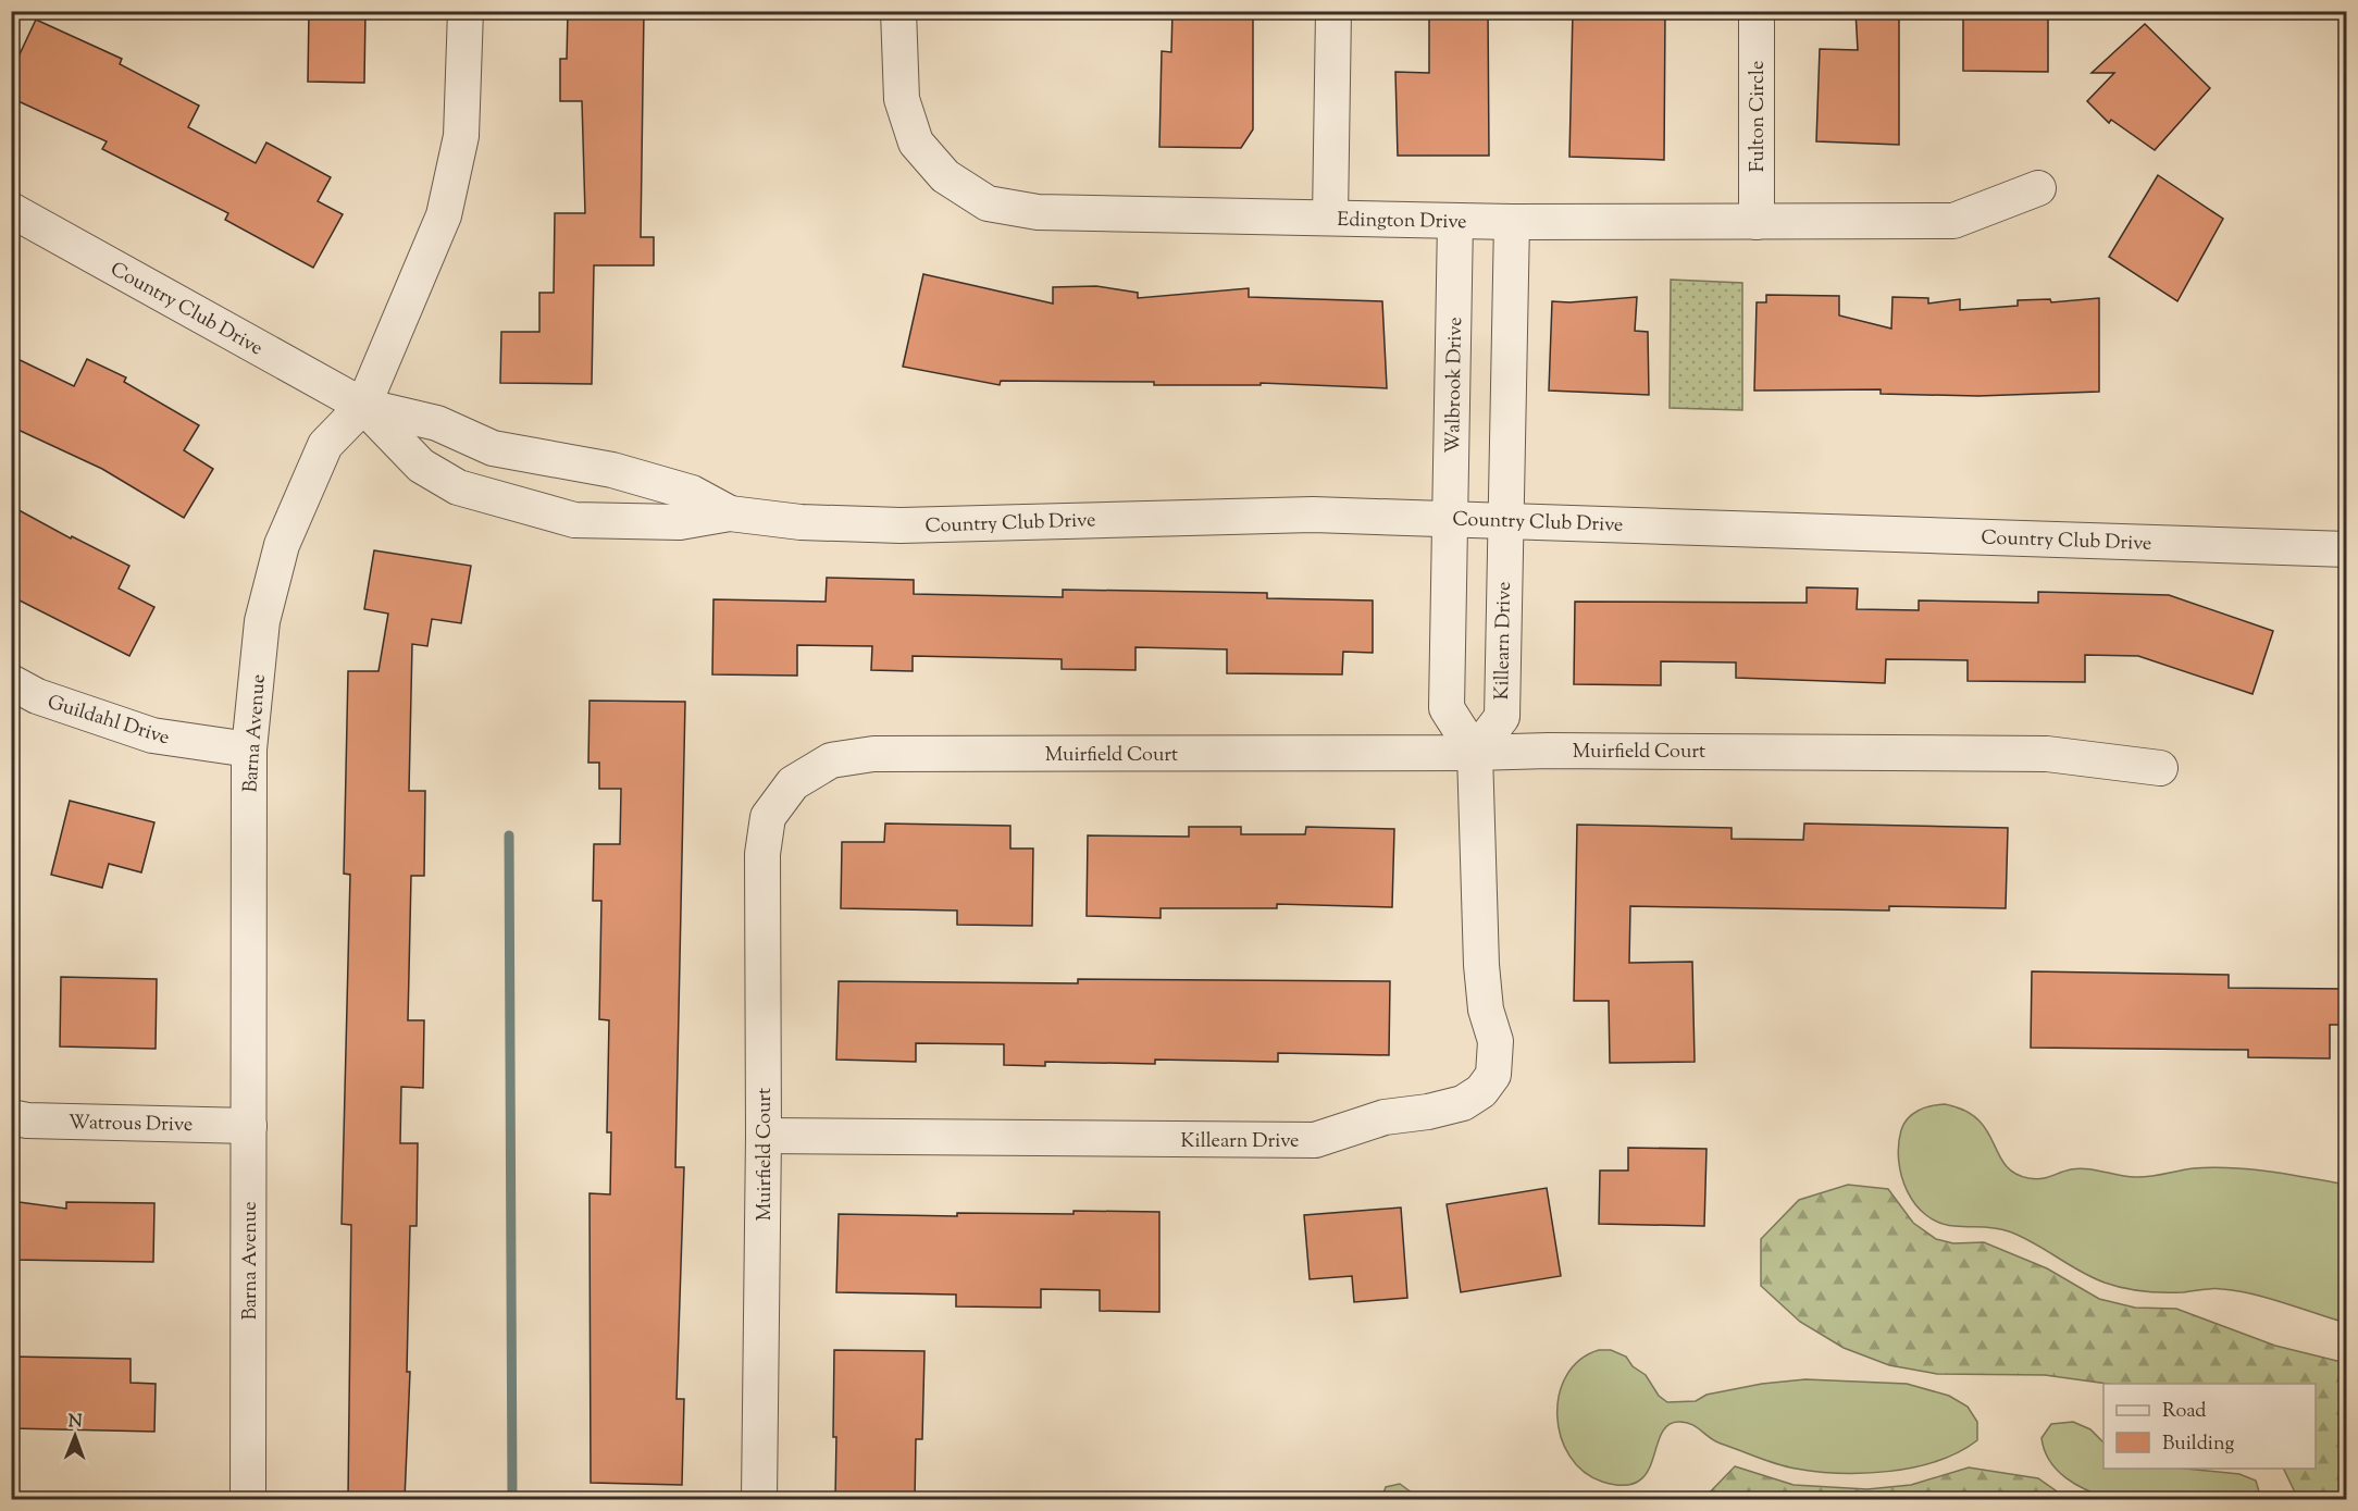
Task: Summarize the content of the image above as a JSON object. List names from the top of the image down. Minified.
{"streets":{"street":["Fulton Circle","Edington Drive","Country Club Drive","Walbrook Drive","Killearn Drive","Guildahl Drive","Barna Avenue","Muirfield Court","Watrous Drive"]},"crossings":[["Fulton Circle","Edington Drive"],["Edington Drive","Walbrook Drive"],["Country Club Drive","Walbrook Drive"],["Country Club Drive","Killearn Drive"],["Country Club Drive","Barna Avenue"],["Killearn Drive","Muirfield Court"],["Guildahl Drive","Barna Avenue"],["Barna Avenue","Watrous Drive"]],"legend":["Road","Building"],"north":"top"}
